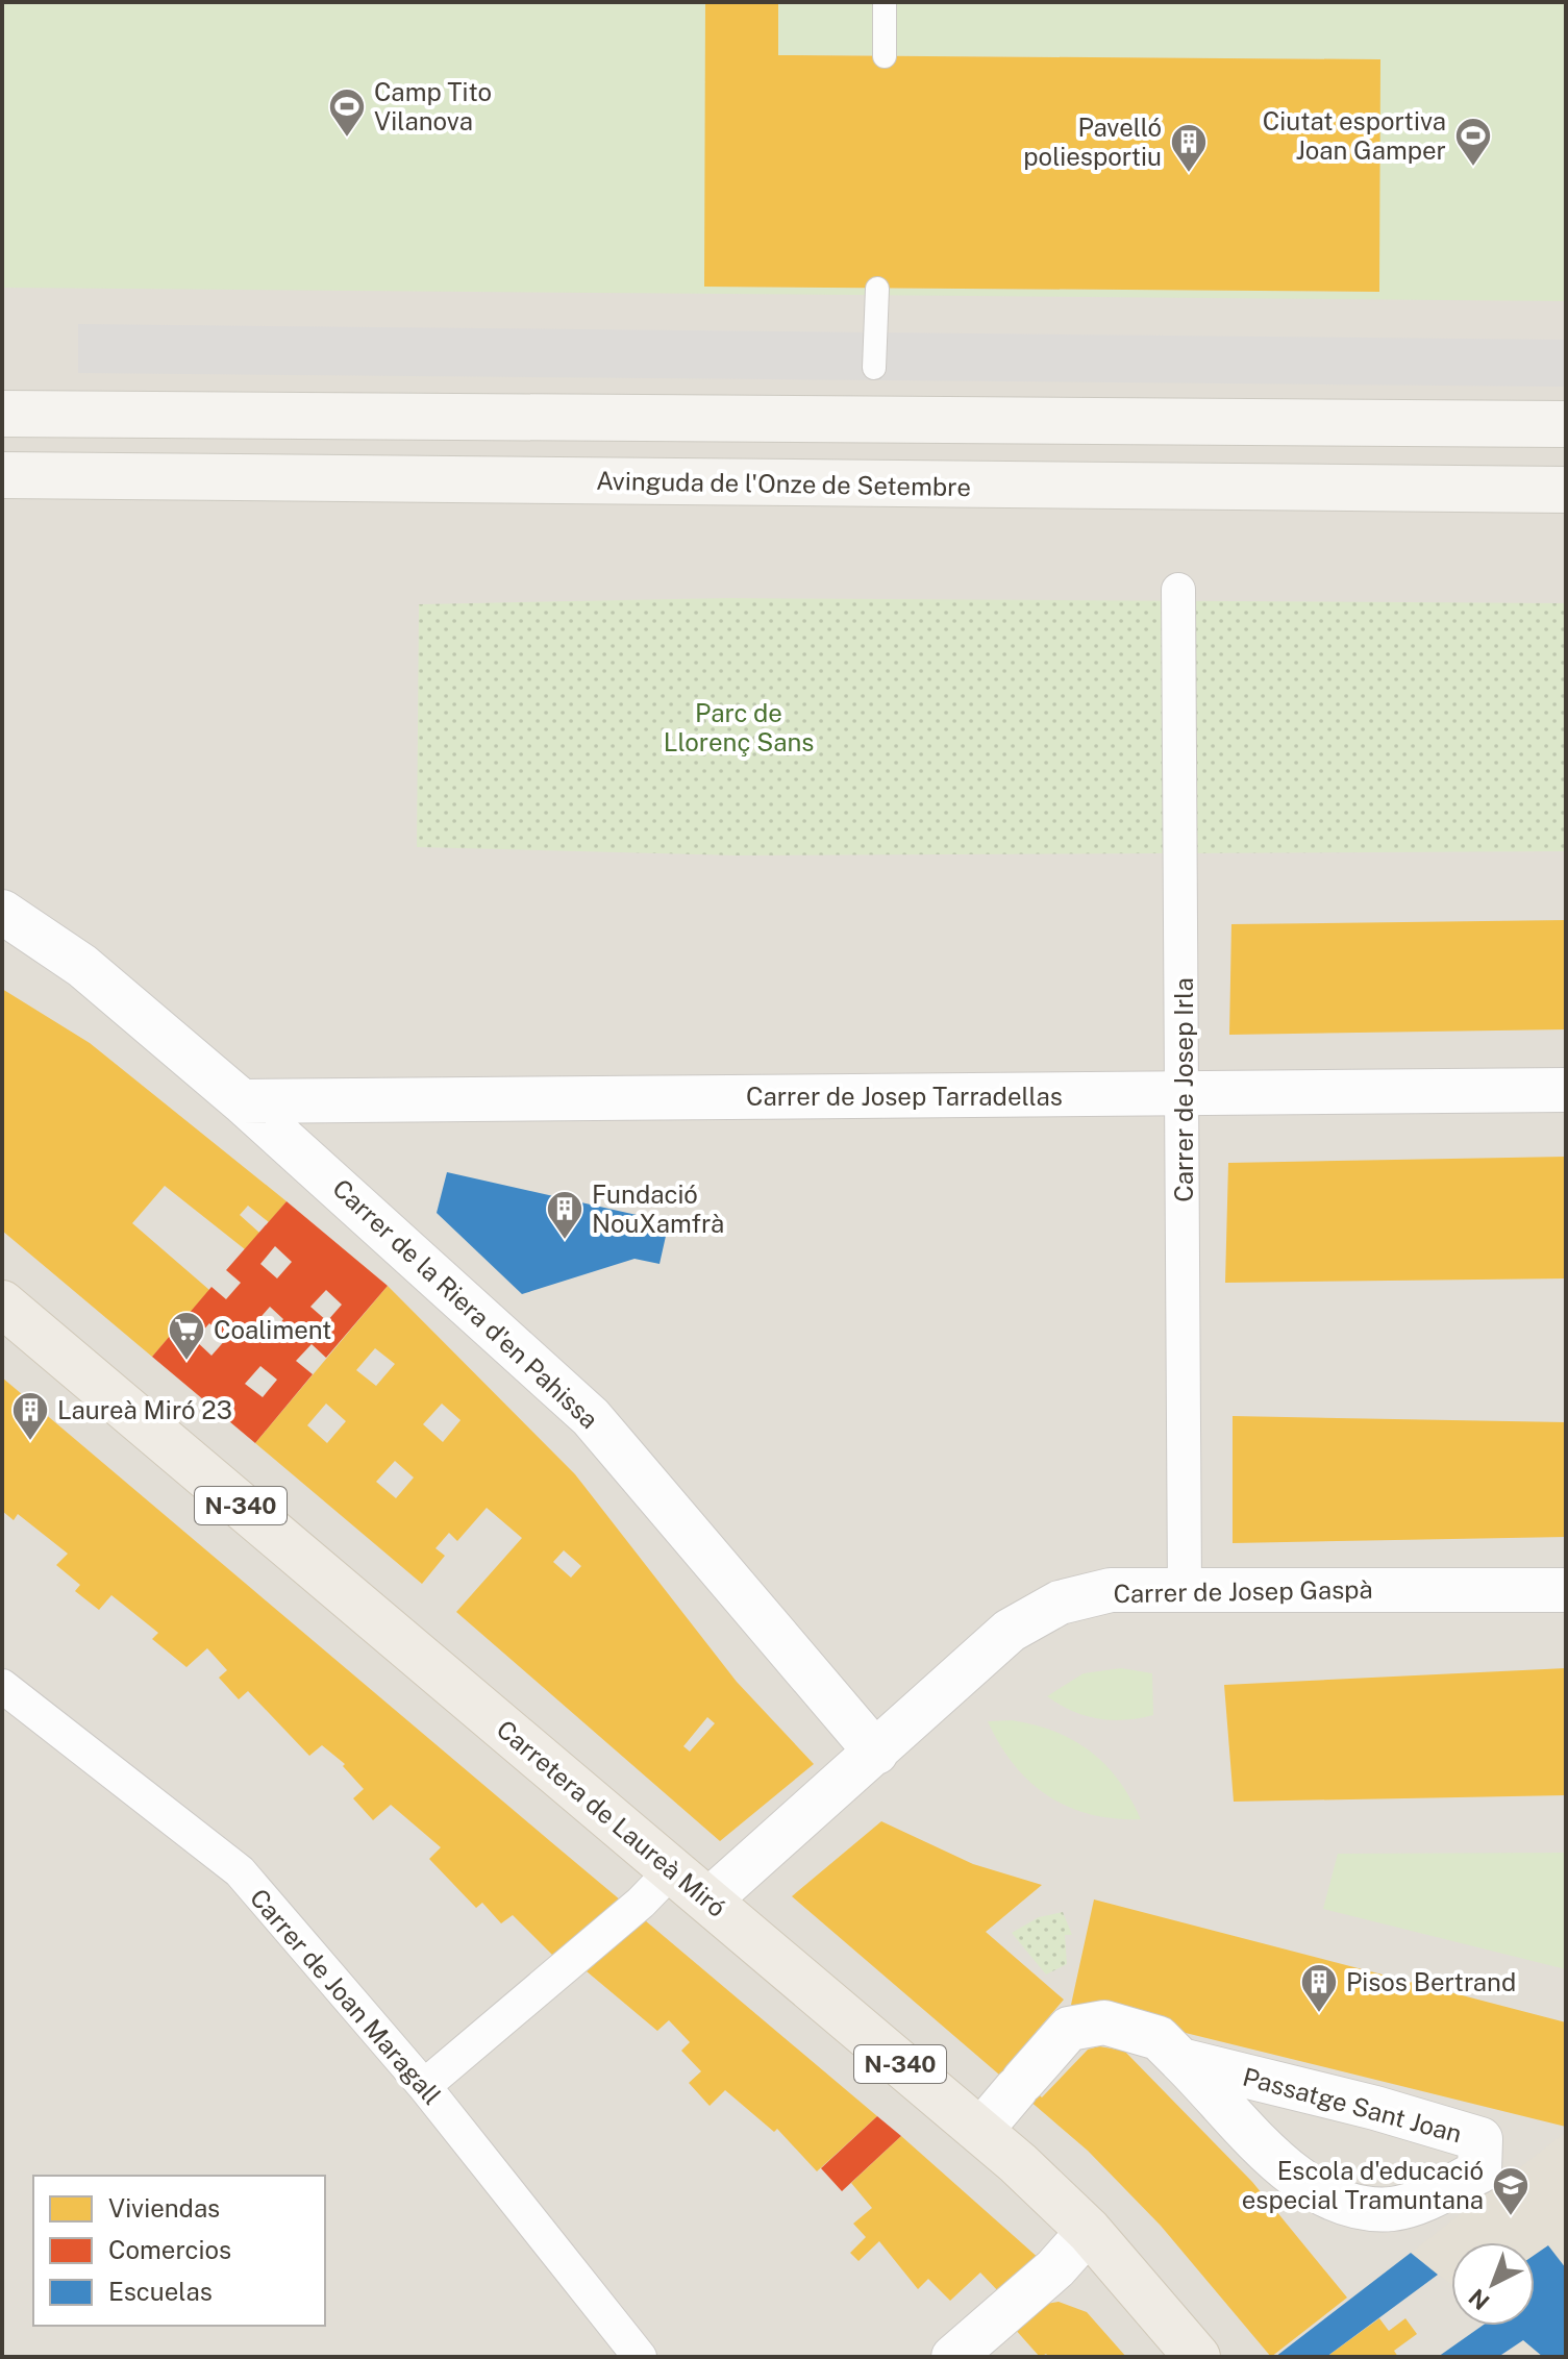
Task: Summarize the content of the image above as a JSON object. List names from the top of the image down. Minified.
{"streets":{"main road":["Avinguda de l'Onze de Setembre","N-340","Carretera de Laureà Miró"],"street":["Carrer de Josep Irla","Carrer de Josep Tarradellas","Carrer de la Riera d'en Pahissa","Carrer de Josep Gaspà","Carrer de Joan Maragall","Passatge Sant Joan"]},"crossings":[["Carrer de Josep Irla","Carrer de Josep Tarradellas"],["Carrer de Josep Irla","Carrer de Josep Gaspà"],["Carrer de Josep Tarradellas","Carrer de la Riera d'en Pahissa"],["Carrer de la Riera d'en Pahissa","Carrer de Josep Gaspà"],["Carrer de Josep Gaspà","Carretera de Laureà Miró"],["Carretera de Laureà Miró","Passatge Sant Joan"]],"parks":["Parc de Llorenç Sans"],"places":{"sports":["Camp Tito Vilanova","Ciutat esportiva Joan Gamper"],"building":["Pavelló poliesportiu","Fundació NouXamfrà","Laureà Miró 23","Pisos Bertrand"],"supermarket":["Coaliment"],"school or university":["Escola d'educació especial Tramuntana"]},"legend":["Viviendas","Comercios","Escuelas"],"north":"bottom left"}
